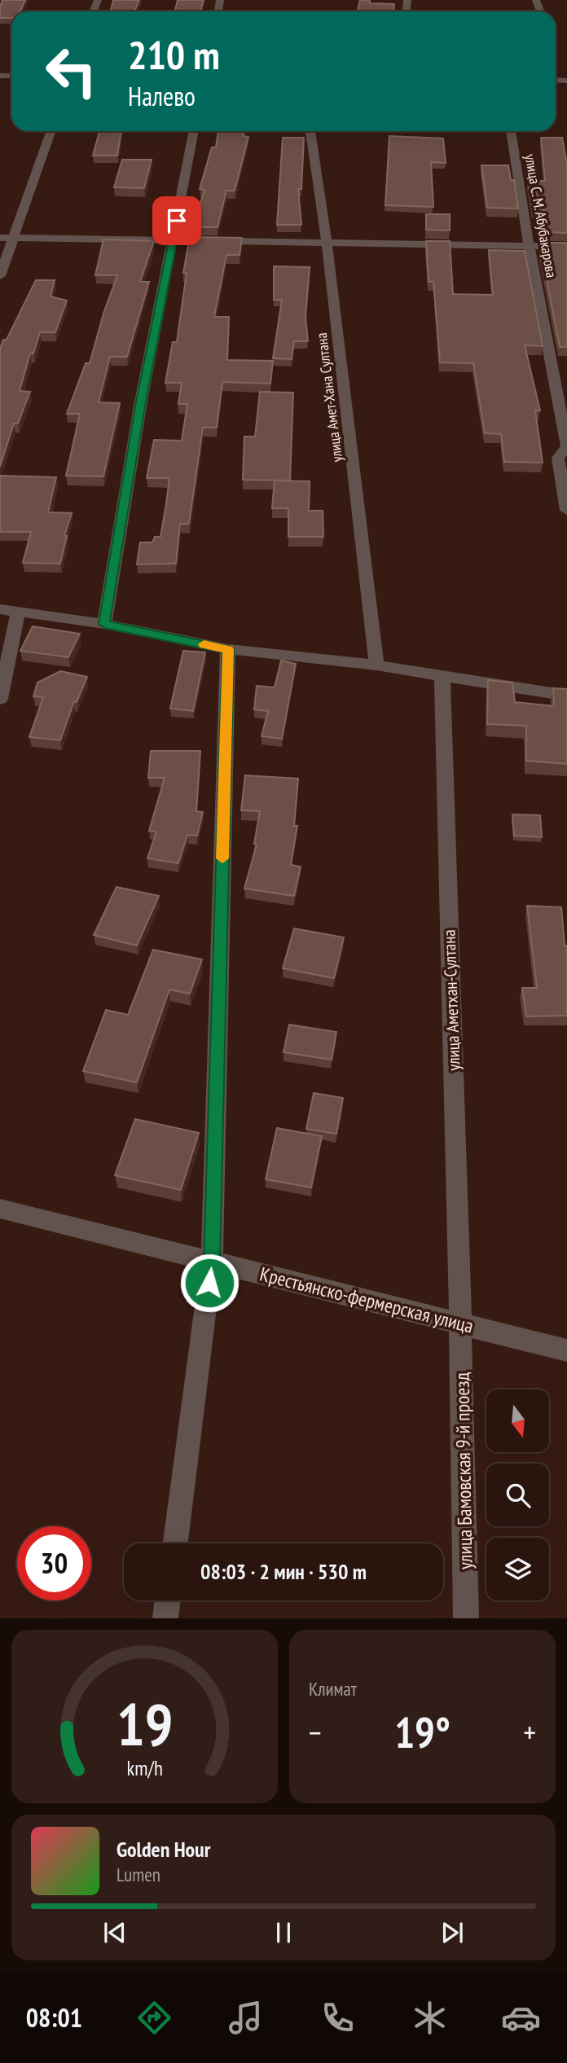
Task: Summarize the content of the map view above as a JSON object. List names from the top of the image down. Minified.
{"streets":{"street":["улица С. М. Абубакарова","улица Амет-Хана Султана","улица Аметхан-Султана","Крестьянско-фермерская улица","улица Бамовская 9-й проезд"]},"crossings":[["улица Аметхан-Султана","Крестьянско-фермерская улица"],["улица Аметхан-Султана","улица Бамовская 9-й проезд"],["Крестьянско-фермерская улица","улица Бамовская 9-й проезд"]],"north":"bottom","page":{"turn":["210 m","Налево"],"limit":"30","trip":"08:03 · 2 мин · 530 m","tile":"Климат","heat":["−","19°","+"],"song":["Golden Hour","Lumen"],"tabs":"08:01","gauge":["19","km/h"]}}
